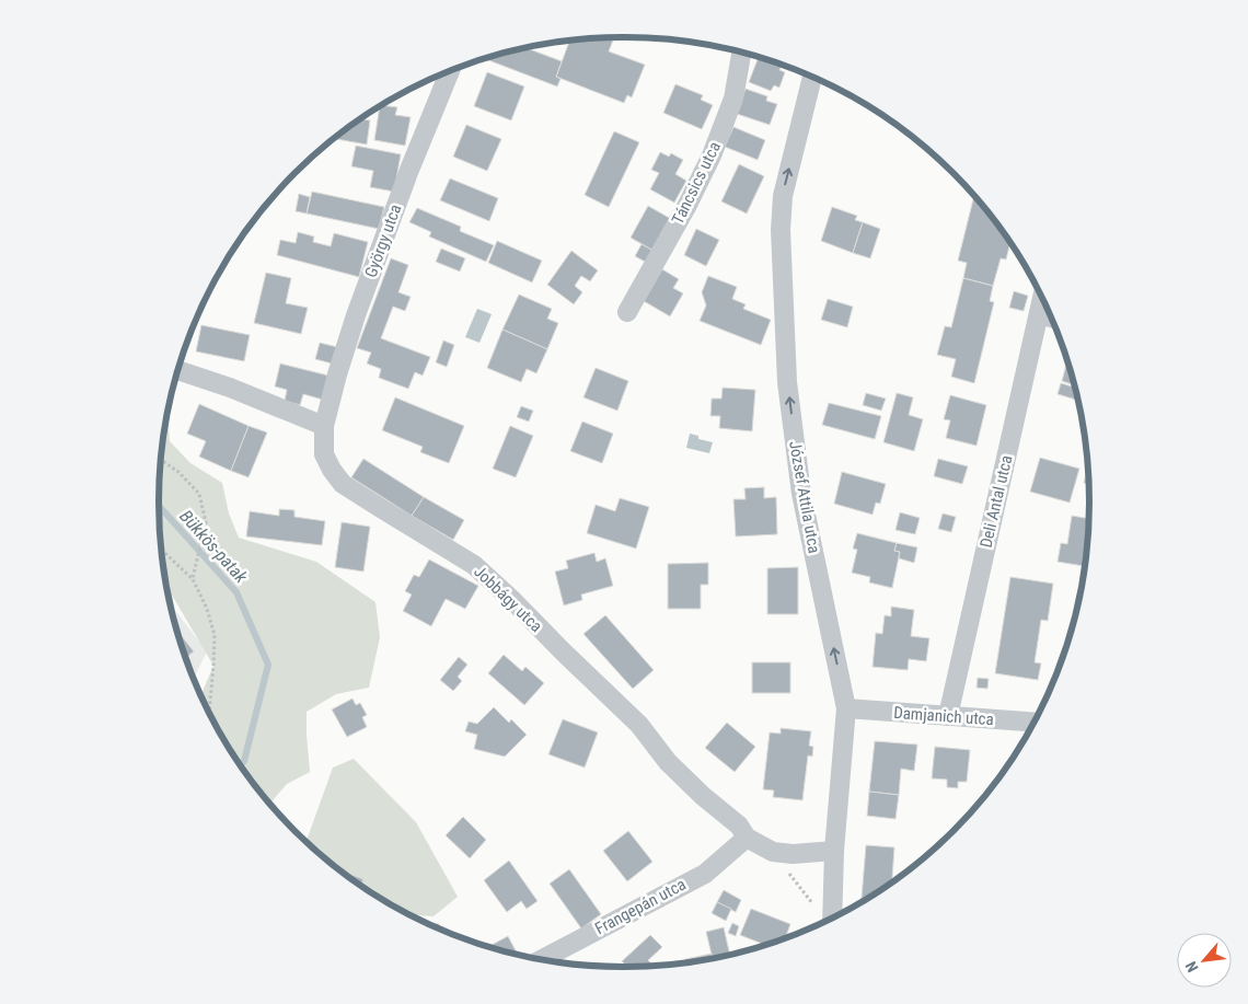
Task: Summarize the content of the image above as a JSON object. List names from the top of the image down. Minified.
{"streets":{"street":["Táncsics utca","György utca","József Attila utca","Deli Antal utca","Jobbágy utca","Damjanich utca","Frangepán utca"]},"crossings":[["György utca","Jobbágy utca"],["József Attila utca","Jobbágy utca"],["József Attila utca","Damjanich utca"],["Deli Antal utca","Damjanich utca"],["Jobbágy utca","Frangepán utca"]],"one_way":["József Attila utca"],"water":["Bükkös-patak"],"north":"bottom left"}
